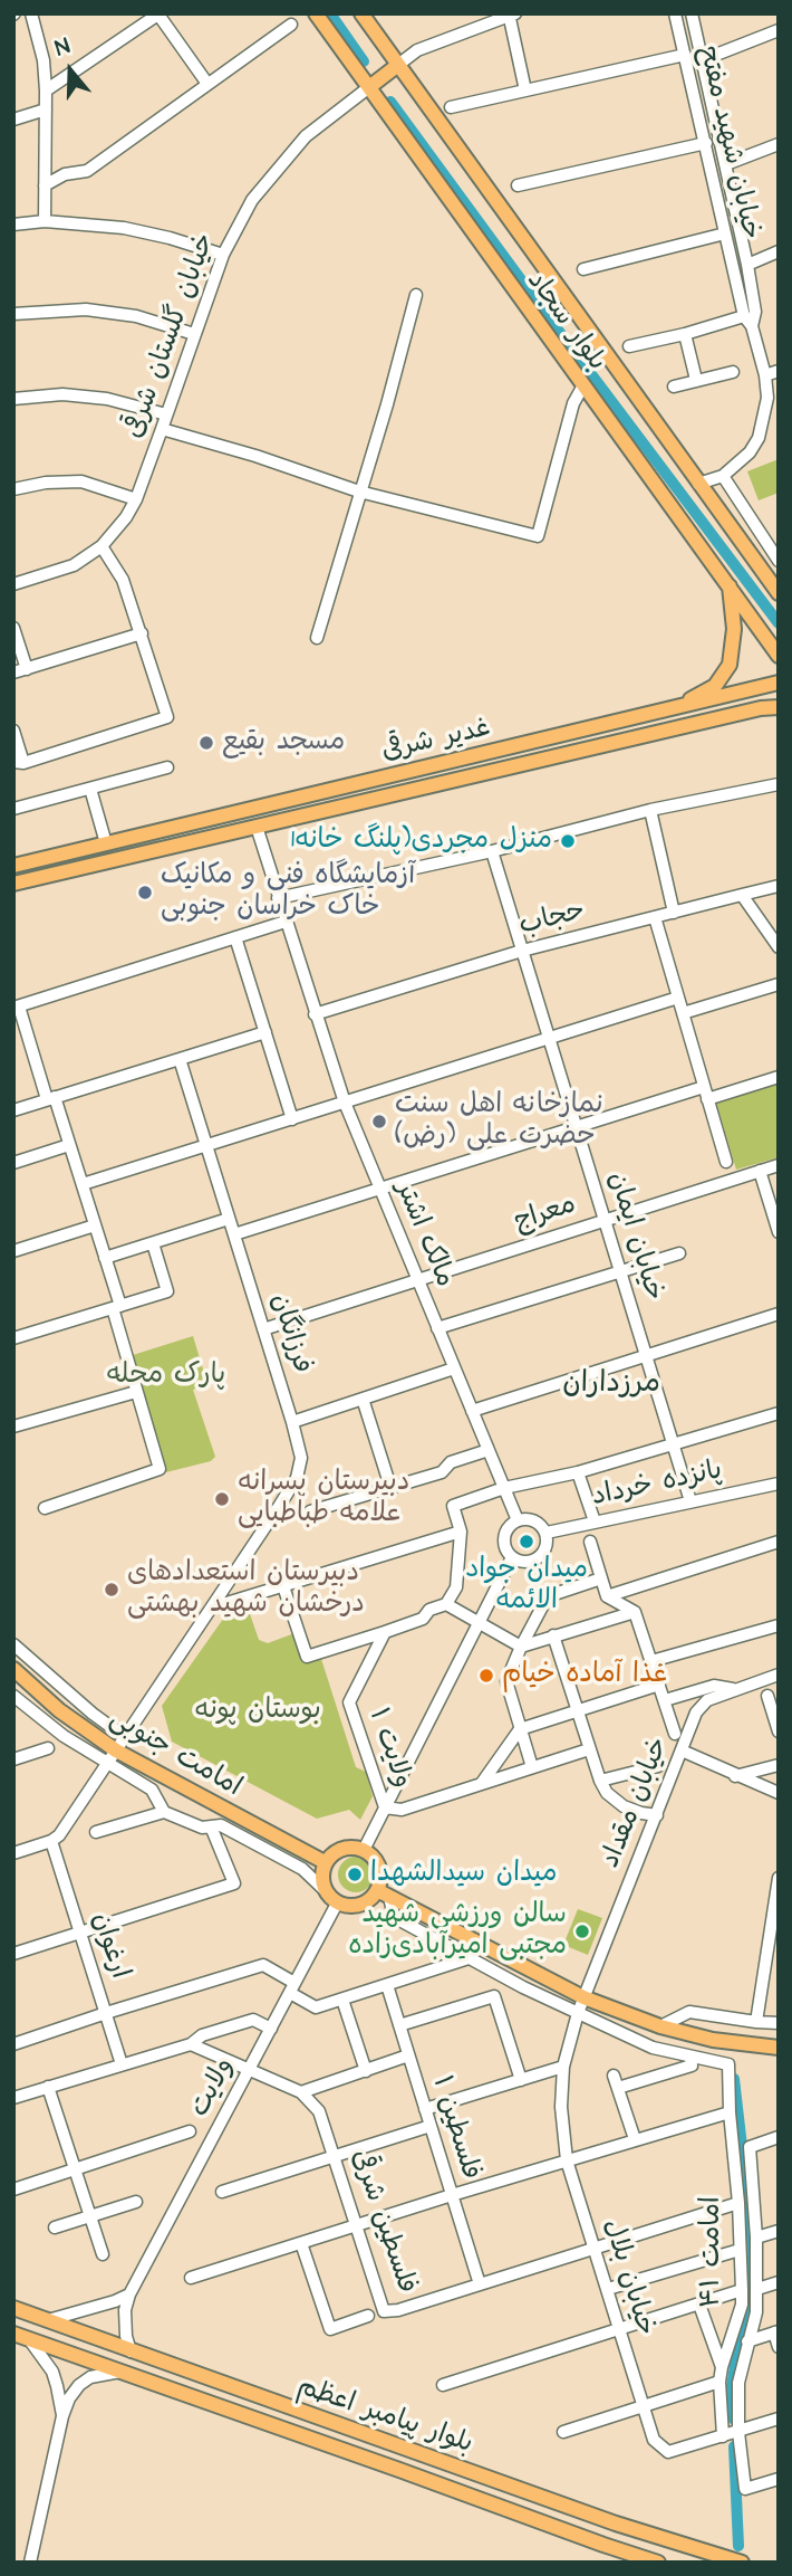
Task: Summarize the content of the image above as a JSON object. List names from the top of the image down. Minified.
{"streets":{"main road":["بلوار سجاد","غدیر شرقی","امامت جنوبی","بلوار پیامبر اعظم"],"street":["خیابان شهید مفتح","خیابان گلستان شرقی","حجاب","معراج","مالک اشتر","خیابان ایمان","فرزانگان","پانزده خرداد","ولایت ۱","خیابان مقداد","ارغوان","ولایت","فلسطین ۱","فلسطین شرقی","امامت ۴۱","خیابان بلال"]},"crossings":[["خیابان شهید مفتح","بلوار سجاد"],["بلوار سجاد","خیابان گلستان شرقی"],["غدیر شرقی","مالک اشتر"],["حجاب","مالک اشتر"],["حجاب","خیابان ایمان"],["معراج","مالک اشتر"],["معراج","خیابان ایمان"],["معراج","فرزانگان"],["مالک اشتر","پانزده خرداد"],["خیابان ایمان","پانزده خرداد"],["فرزانگان","امامت جنوبی"],["فرزانگان","ارغوان"],["امامت جنوبی","ولایت"],["خیابان مقداد","خیابان بلال"],["فلسطین ۱","فلسطین شرقی"],["فلسطین شرقی","امامت ۴۱"],["فلسطین شرقی","خیابان بلال"],["امامت ۴۱","خیابان بلال"]],"districts":["مرزداران"],"parks":["پارک محله","بوستان پونه"],"places":["مسجد بقیع","منزل مجردی(پلنگ خانه1","آزمایشگاه فنی و مکانیک خاک خراسان جنوبی","نمازخانه اهل سنت حضرت علی (رض)","دبیرستان پسرانه علامه طباطبایی","میدان جواد الائمه","دبیرستان استعدادهای درخشان شهید بهشتی","غذا آماده خیام","میدان سیدالشهدا","سالن ورزشی شهید مجتبی امیرآبادی‌زاده"],"north":"top"}
